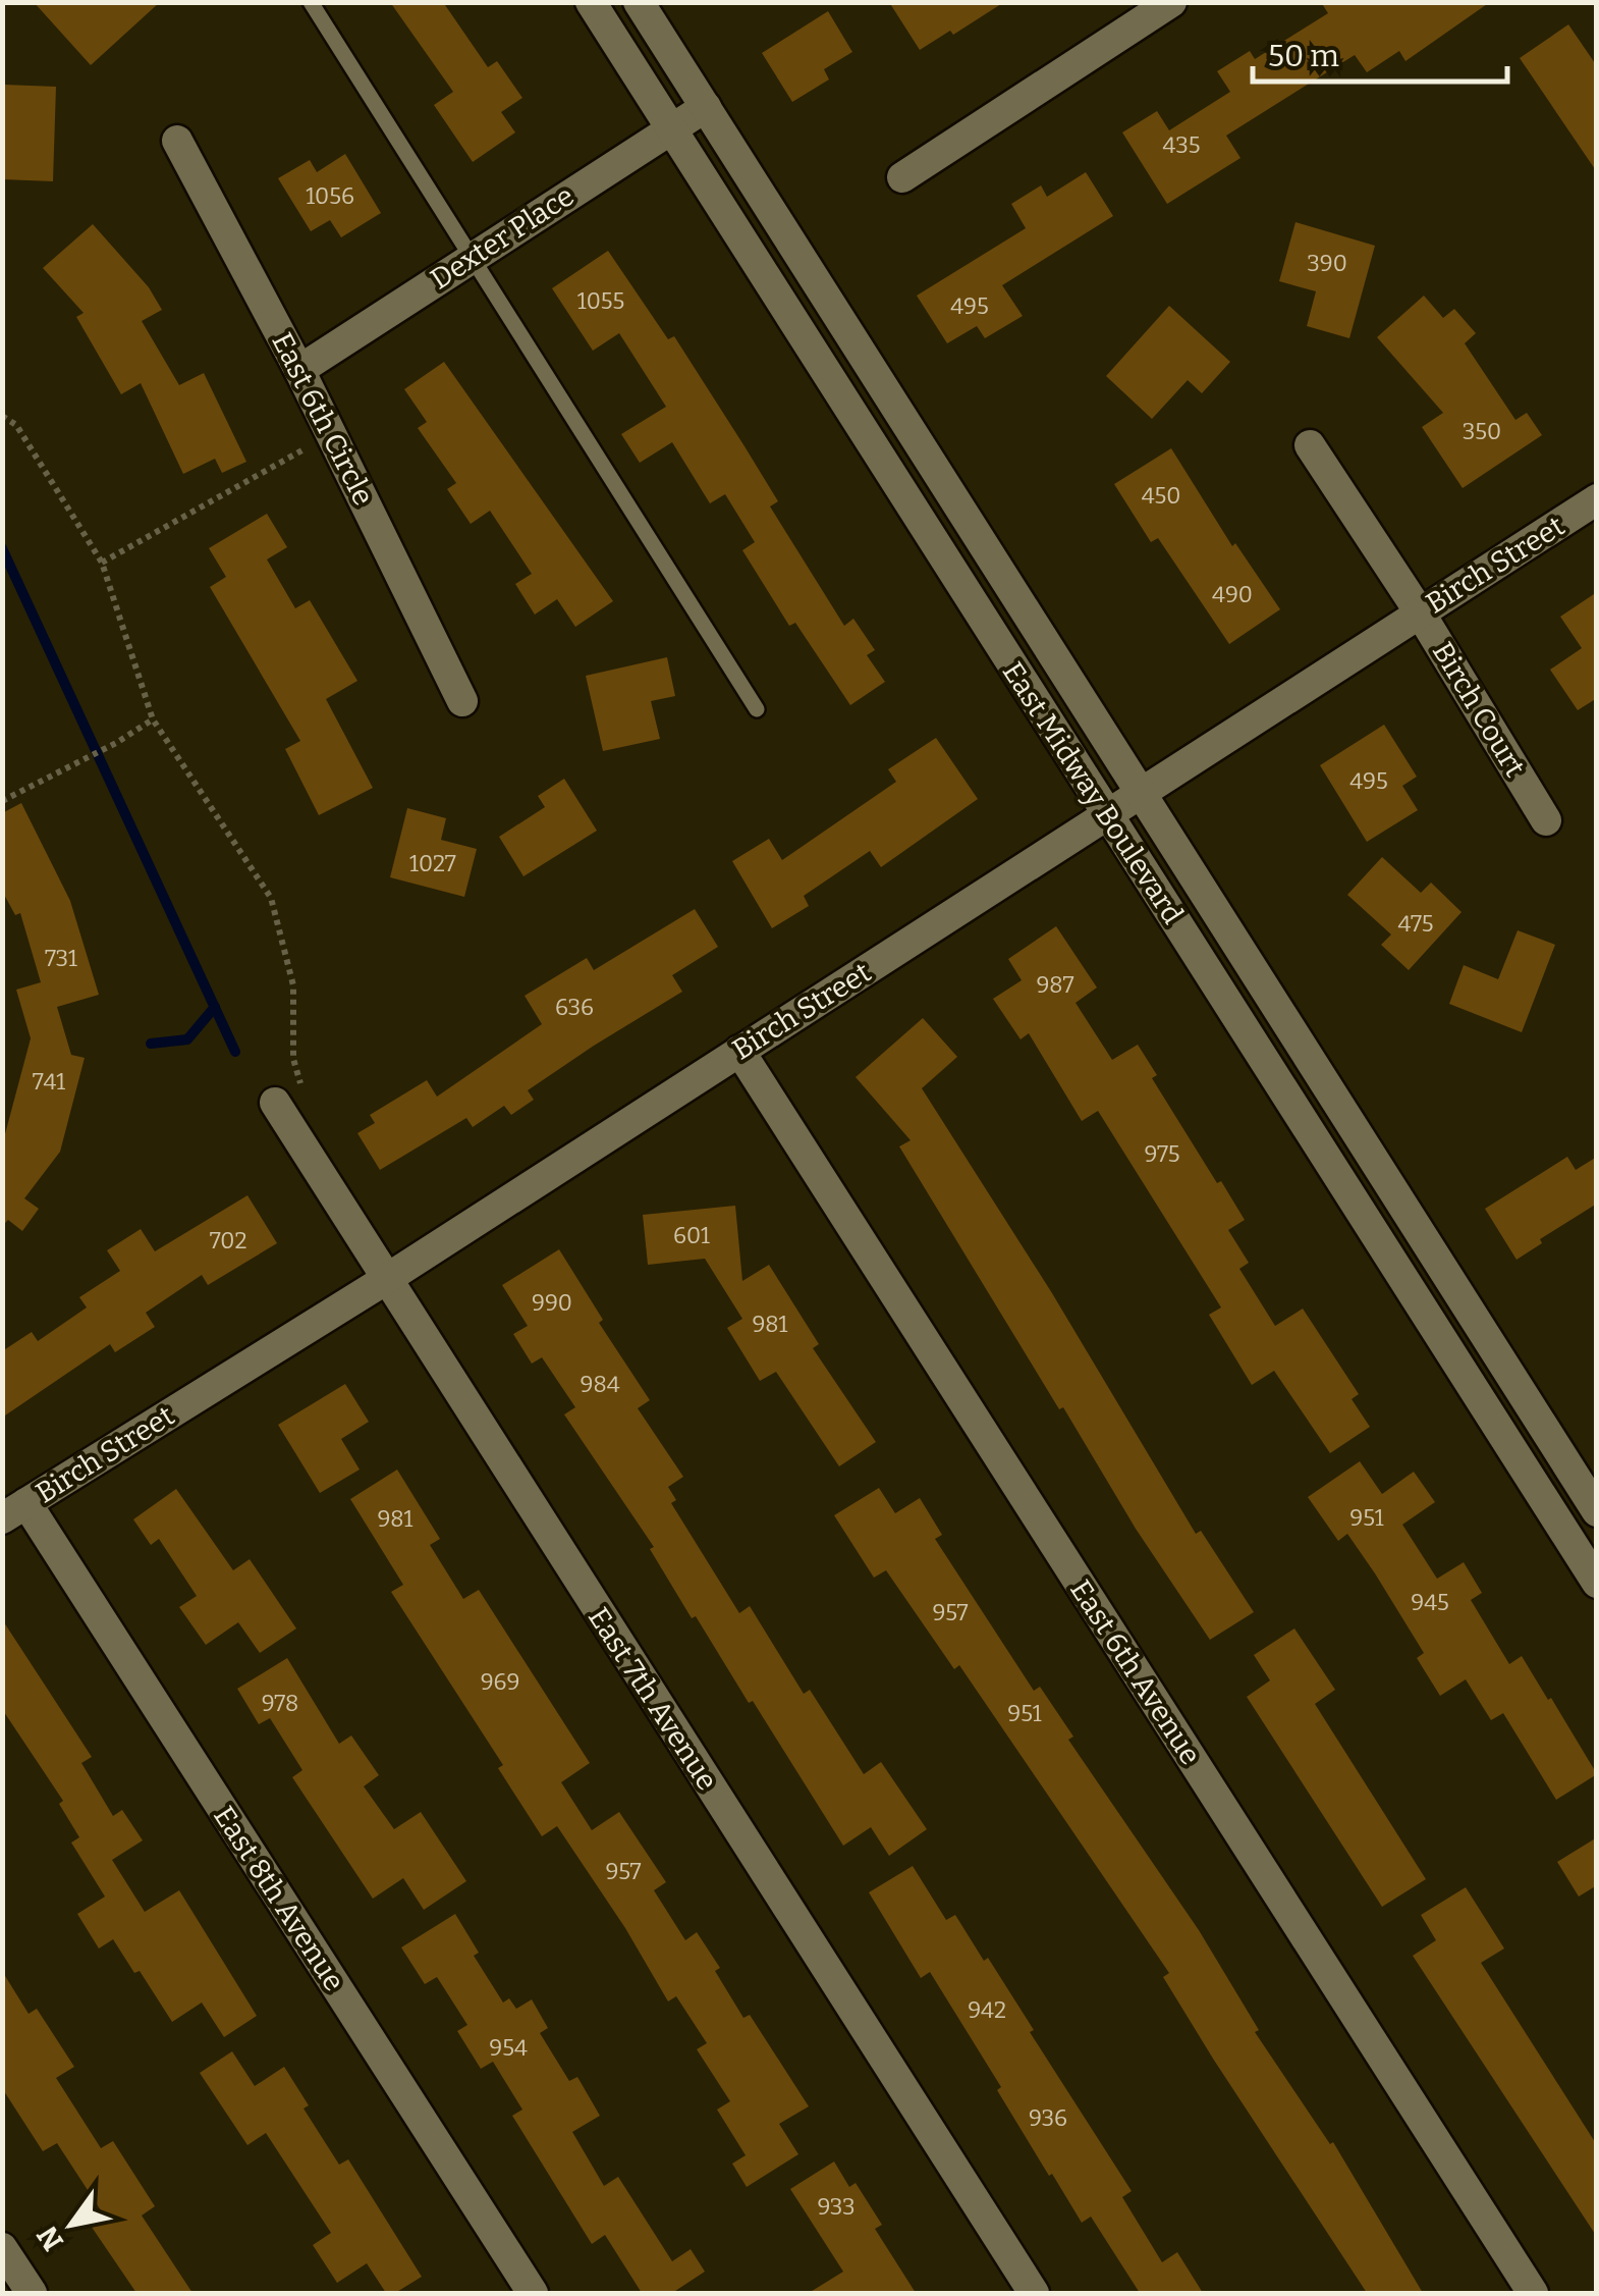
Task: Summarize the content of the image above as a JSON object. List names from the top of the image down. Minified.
{"streets":{"street":["Dexter Place","East 6th Circle","Birch Street","Birch Court","East Midway Boulevard","East 6th Avenue","East 7th Avenue","East 8th Avenue"]},"crossings":[["Dexter Place","East 6th Circle"],["Dexter Place","East Midway Boulevard"],["Birch Street","Birch Court"],["Birch Street","East Midway Boulevard"],["Birch Street","East 6th Avenue"],["Birch Street","East 7th Avenue"],["Birch Street","East 8th Avenue"]],"house_numbers":["435","1056","390","1055","495","350","450","490","495","1027","475","731","987","636","741","975","601","702","990","981","984","951","981","945","957","969","978","951","957","942","954","936","933"],"scale_bar":"50 m","north":"bottom left"}
